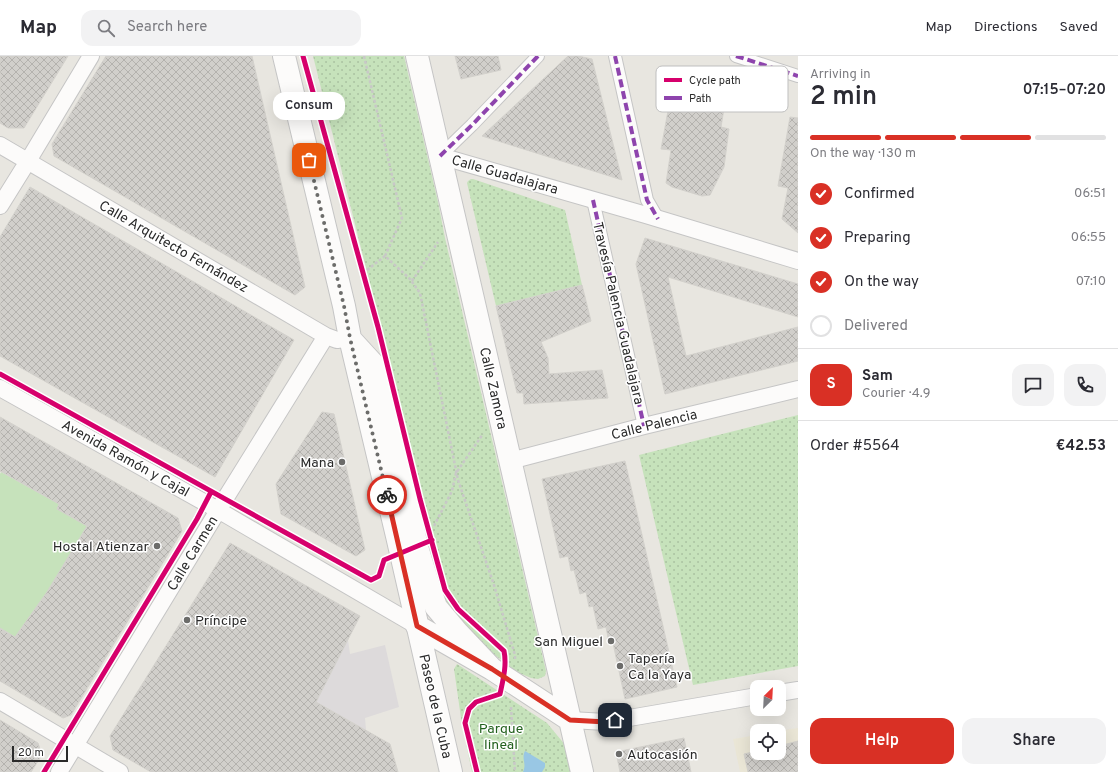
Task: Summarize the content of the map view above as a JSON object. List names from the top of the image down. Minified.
{"streets":{"main road":["Calle Zamora","Paseo de la Cuba"],"street":["Calle Guadalajara","Calle Arquitecto Fernández","Travesía Palencia Guadalajara","Calle Palencia","Avenida Ramón y Cajal","Calle Carmen"]},"crossings":[["Calle Guadalajara","Travesía Palencia Guadalajara"],["Calle Guadalajara","Calle Zamora"],["Calle Arquitecto Fernández","Calle Carmen"],["Calle Arquitecto Fernández","Paseo de la Cuba"],["Travesía Palencia Guadalajara","Calle Palencia"],["Calle Zamora","Calle Palencia"],["Avenida Ramón y Cajal","Calle Carmen"],["Avenida Ramón y Cajal","Paseo de la Cuba"]],"parks":["Parque lineal"],"places":["Consum","Mana","Hostal Atienzar","Príncipe","San Miguel","Tapería Ca la Yaya","Autocasión"],"legend":["Cycle path","Path"],"scale_bar":"20 m","north":"top right","page":{"header":"Map","search":"Search here","nav":["Map","Directions","Saved"],"heading":["2 min","Arriving in","07:15–07:20"],"panel":["Sam","Courier · 4.9","Order #5564","€42.53"],"bubble":"Consum","bar":"On the way · 130 m","list":[["Confirmed","06:51"],["Preparing","06:55"],["On the way","07:10"],"Delivered"],"round":"S","buttons":["Help","Share"],"scale":"20 m"}}
